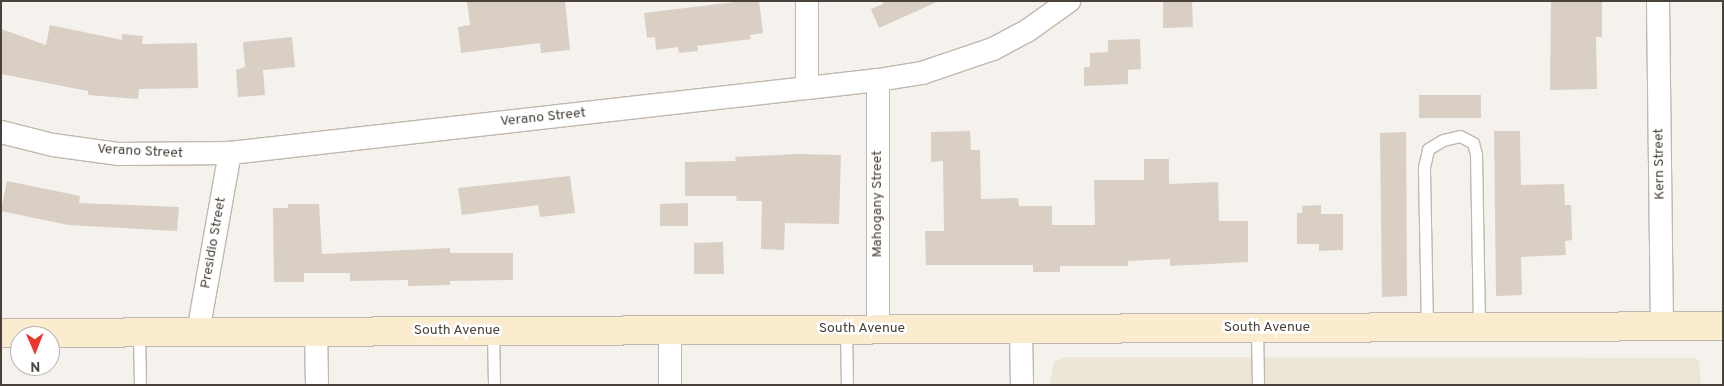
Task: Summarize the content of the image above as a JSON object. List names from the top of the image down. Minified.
{"streets":{"street":["Verano Street","Kern Street","Mahogany Street","Presidio Street","South Avenue"]},"crossings":[["Verano Street","Mahogany Street"],["Verano Street","Presidio Street"],["Kern Street","South Avenue"],["Mahogany Street","South Avenue"],["Presidio Street","South Avenue"]],"north":"bottom"}
